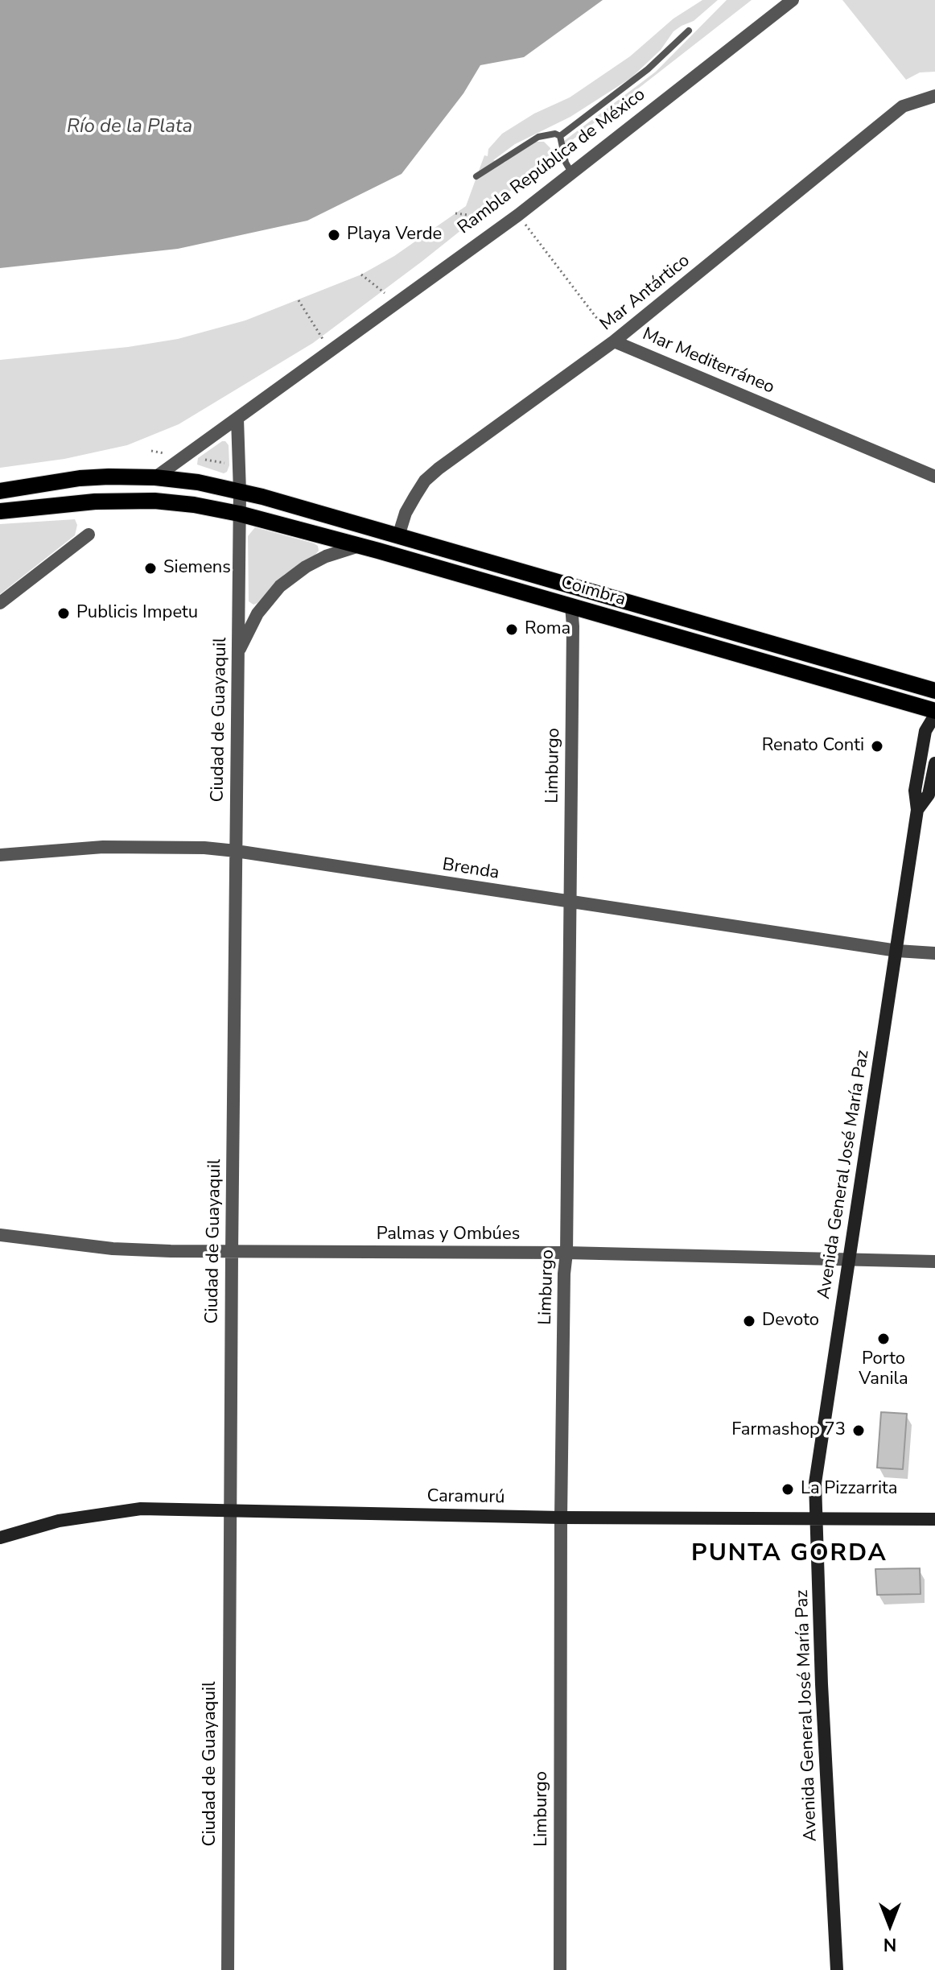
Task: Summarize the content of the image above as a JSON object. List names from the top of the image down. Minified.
{"streets":{"main road":["Coimbra"],"street":["Rambla República de México","Mar Antártico","Mar Mediterráneo","Ciudad de Guayaquil","Limburgo","Brenda","Avenida General José María Paz","Palmas y Ombúes","Caramurú"]},"crossings":[["Rambla República de México","Mar Mediterráneo"],["Rambla República de México","Coimbra"],["Mar Antártico","Mar Mediterráneo"],["Mar Antártico","Coimbra"],["Coimbra","Ciudad de Guayaquil"],["Coimbra","Limburgo"],["Coimbra","Avenida General José María Paz"],["Ciudad de Guayaquil","Brenda"],["Ciudad de Guayaquil","Palmas y Ombúes"],["Ciudad de Guayaquil","Caramurú"],["Limburgo","Brenda"],["Limburgo","Palmas y Ombúes"],["Limburgo","Caramurú"],["Brenda","Avenida General José María Paz"],["Avenida General José María Paz","Palmas y Ombúes"],["Avenida General José María Paz","Caramurú"]],"districts":["PUNTA GORDA"],"water":["Río de la Plata"],"places":["Playa Verde","Siemens","Publicis Impetu","Roma","Renato Conti","Devoto","Porto Vanila","Farmashop 73","La Pizzarrita"],"north":"bottom"}
